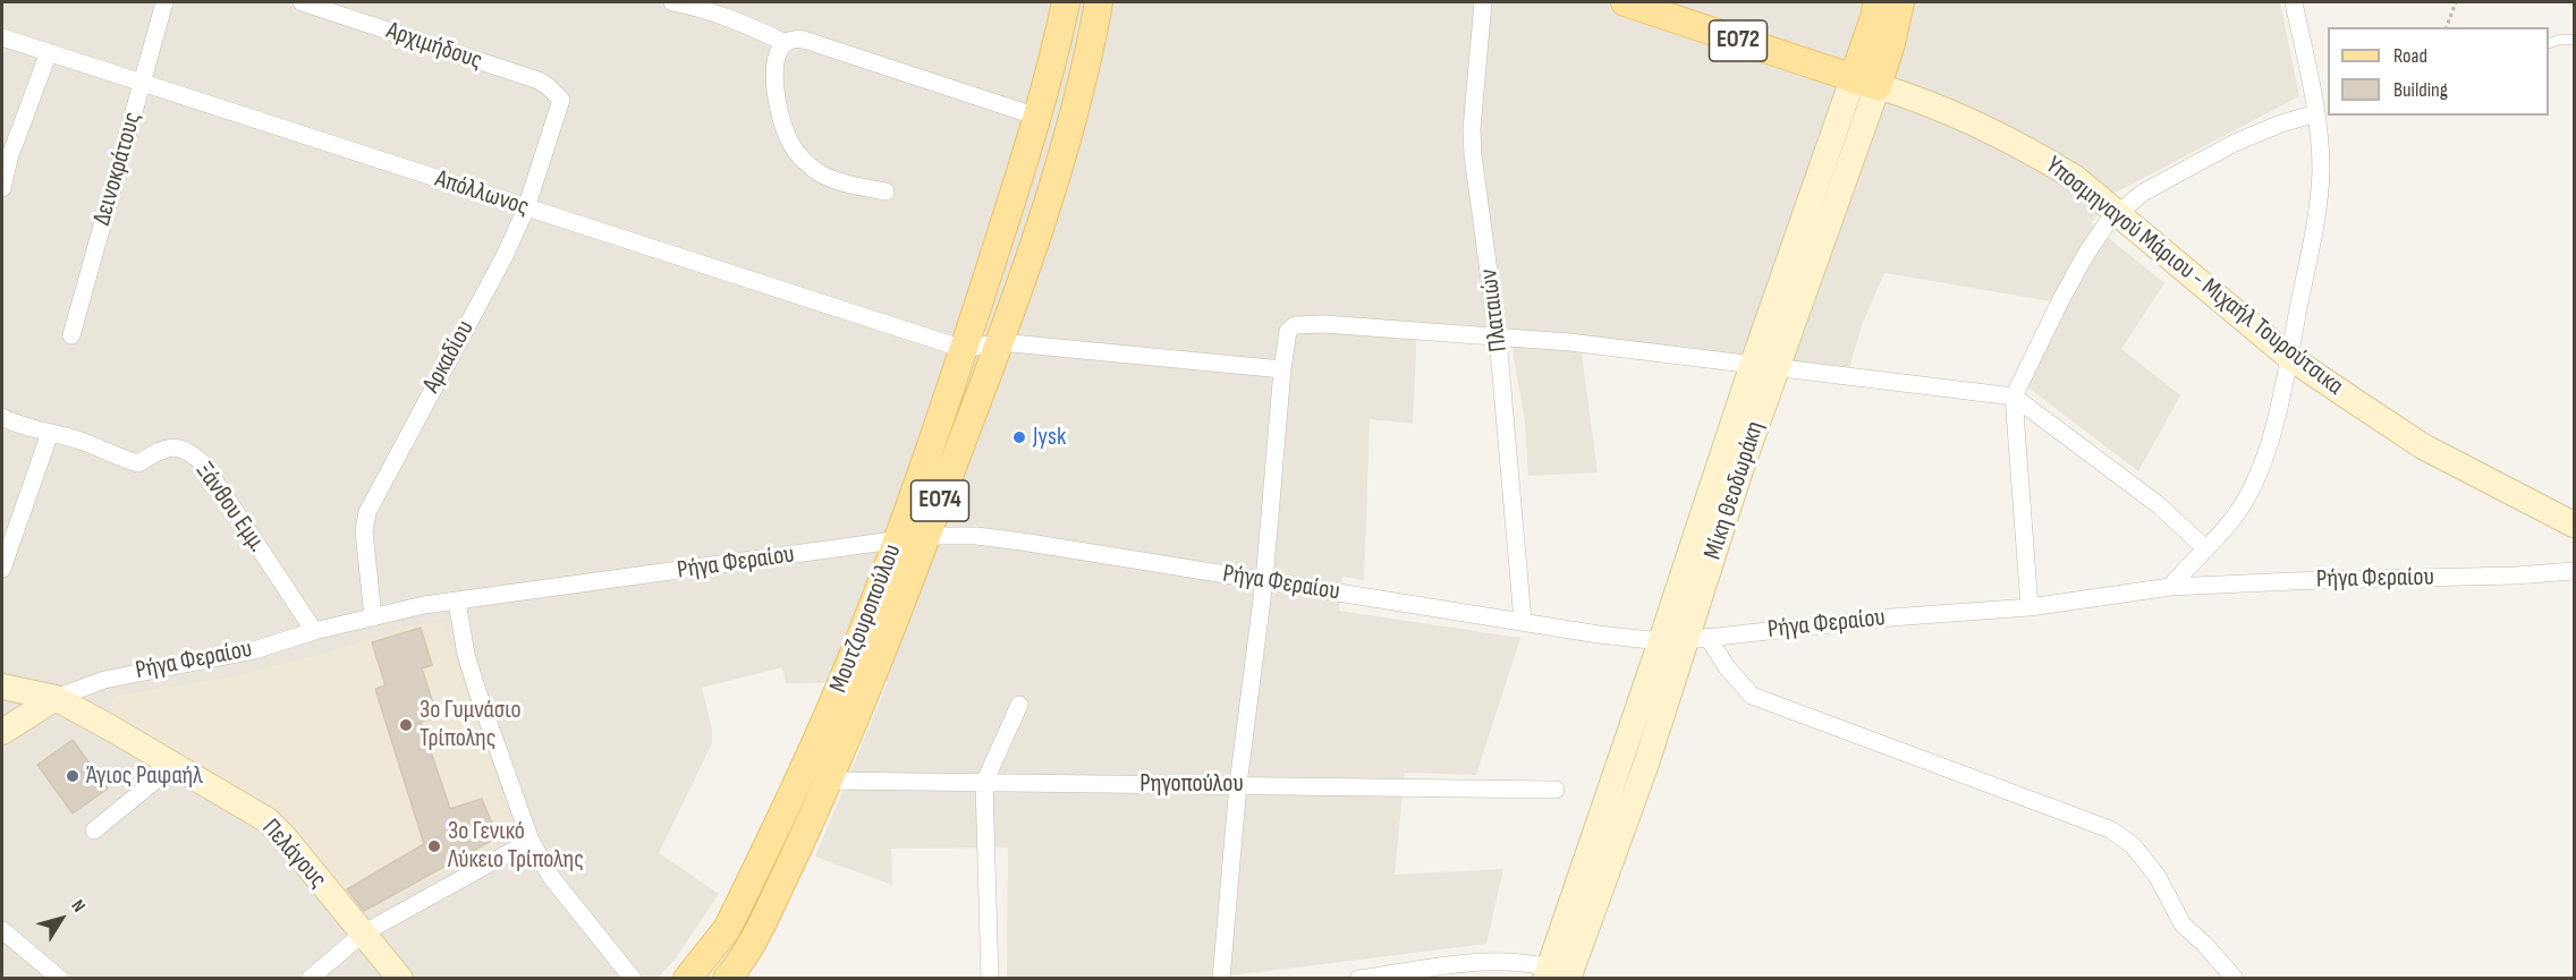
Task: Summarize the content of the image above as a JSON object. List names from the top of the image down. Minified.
{"streets":{"main road":["ΕΟ72","Μίκη Θεοδωράκη","ΕΟ74","Μουτζουροπούλου"],"street":["Αρχιμήδους","Δεινοκράτους","Απόλλωνος","Υποσμηναγού Μάριου - Μιχαήλ Τουρούτσικα","Πλαταιών","Αρκαδίου","Ξάνθου Εμμ.","Ρήγα Φεραίου","Ρηγοπούλου","Πελάγους"]},"crossings":[["ΕΟ72","Υποσμηναγού Μάριου - Μιχαήλ Τουρούτσικα"],["ΕΟ72","Μίκη Θεοδωράκη"],["Αρχιμήδους","Αρκαδίου"],["Δεινοκράτους","Απόλλωνος"],["Απόλλωνος","Αρκαδίου"],["Απόλλωνος","Μουτζουροπούλου"],["Υποσμηναγού Μάριου - Μιχαήλ Τουρούτσικα","Μίκη Θεοδωράκη"],["Πλαταιών","Ρήγα Φεραίου"],["Αρκαδίου","Ρήγα Φεραίου"],["Μίκη Θεοδωράκη","Ρήγα Φεραίου"],["Ξάνθου Εμμ.","Ρήγα Φεραίου"],["Ρήγα Φεραίου","Μουτζουροπούλου"],["Ρήγα Φεραίου","Πελάγους"],["Μουτζουροπούλου","Ρηγοπούλου"]],"places":["Jysk","3ο Γυμνάσιο Τρίπολης","Άγιος Ραφαήλ","3ο Γενικό Λύκειο Τρίπολης"],"legend":["Road","Building"],"north":"top right"}
